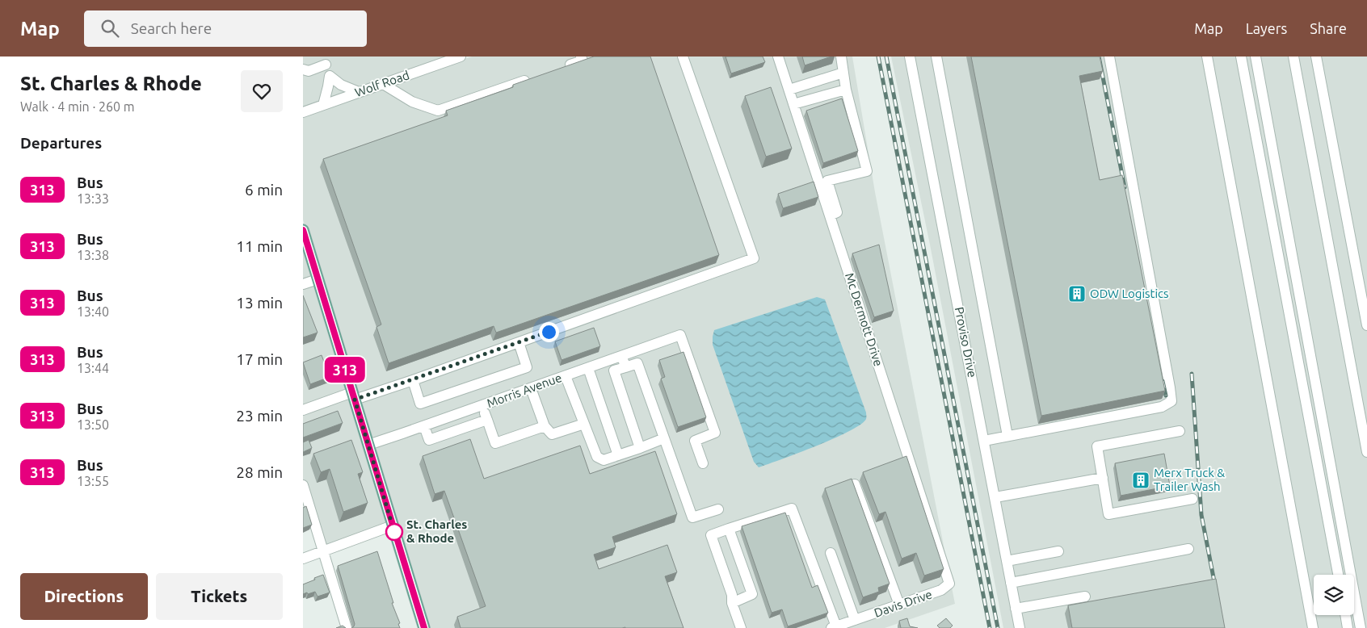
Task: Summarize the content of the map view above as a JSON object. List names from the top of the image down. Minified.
{"streets":{"street":["Wolf Road","Mc Dermott Drive","Proviso Drive","Morris Avenue","Davis Drive"]},"crossings":[["Mc Dermott Drive","Davis Drive"]],"places":{"building":["ODW Logistics","Merx Truck & Trailer Wash"],"other":["St. Charles & Rhode"]},"lines":["bus line 313"],"page":{"header":"Map","search":"Search here","nav":["Map","Layers","Share"],"heading":[["St. Charles & Rhode","Walk · 4 min · 260 m"],"Departures"],"on_map":"313","list":[{"mark":"313","name":"Bus","note":"13:33","value":"6 min"},{"mark":"313","name":"Bus","note":"13:38","value":"11 min"},{"mark":"313","name":"Bus","note":"13:40","value":"13 min"},{"mark":"313","name":"Bus","note":"13:44","value":"17 min"},{"mark":"313","name":"Bus","note":"13:50","value":"23 min"},{"mark":"313","name":"Bus","note":"13:55","value":"28 min"}],"buttons":["Directions","Tickets"]}}
